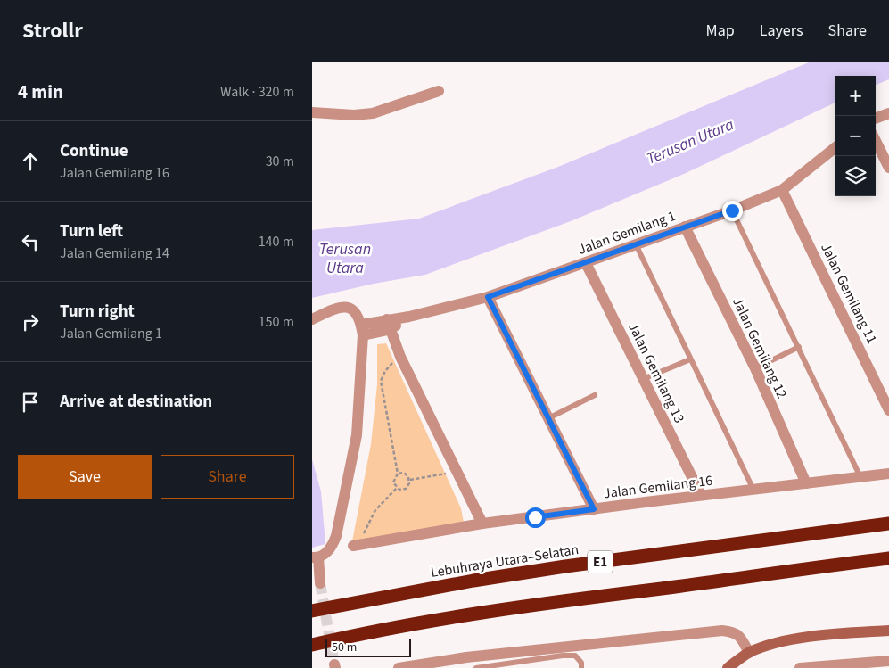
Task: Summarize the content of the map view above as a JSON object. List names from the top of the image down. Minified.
{"streets":{"highway":["Lebuhraya Utara–Selatan","E1"],"street":["Jalan Gemilang 1","Jalan Gemilang 11","Jalan Gemilang 12","Jalan Gemilang 13","Jalan Gemilang 16"]},"crossings":[["Jalan Gemilang 1","Jalan Gemilang 11"],["Jalan Gemilang 1","Jalan Gemilang 12"],["Jalan Gemilang 1","Jalan Gemilang 13"],["Jalan Gemilang 12","Jalan Gemilang 16"],["Jalan Gemilang 13","Jalan Gemilang 16"]],"water":["Terusan Utara"],"scale_bar":"50 m","page":{"header":"Strollr","nav":["Map","Layers","Share"],"heading":["4 min","Walk · 320 m"],"map_buttons":["+","−"],"list":[["Continue","Jalan Gemilang 16","30 m"],["Turn left","Jalan Gemilang 14","140 m"],["Turn right","Jalan Gemilang 1","150 m"],"Arrive at destination"],"buttons":["Save","Share"],"scale":"50 m"}}
